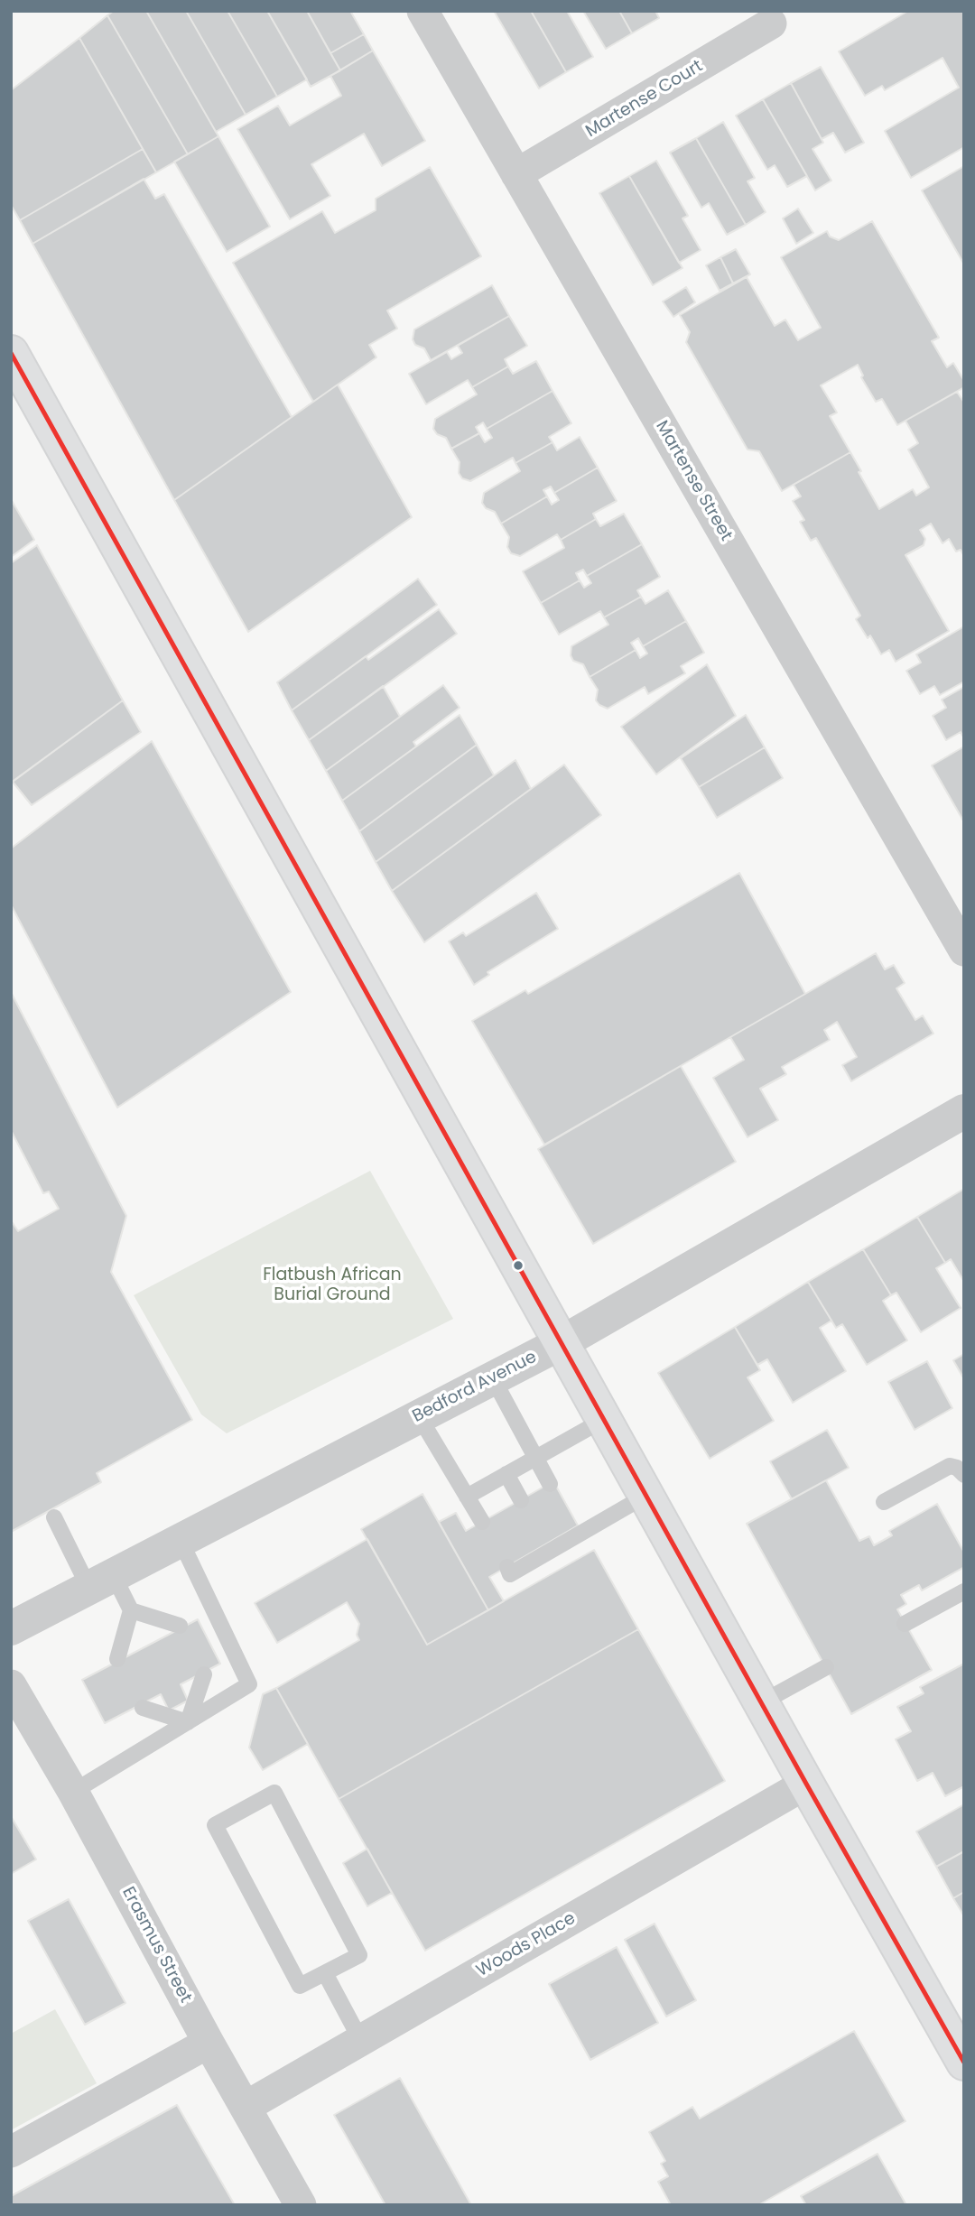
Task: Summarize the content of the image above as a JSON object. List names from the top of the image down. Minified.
{"streets":{"street":["Martense Court","Martense Street","Bedford Avenue","Erasmus Street","Woods Place"]},"crossings":[["Martense Court","Martense Street"],["Erasmus Street","Woods Place"]],"parks":["Flatbush African Burial Ground"]}
